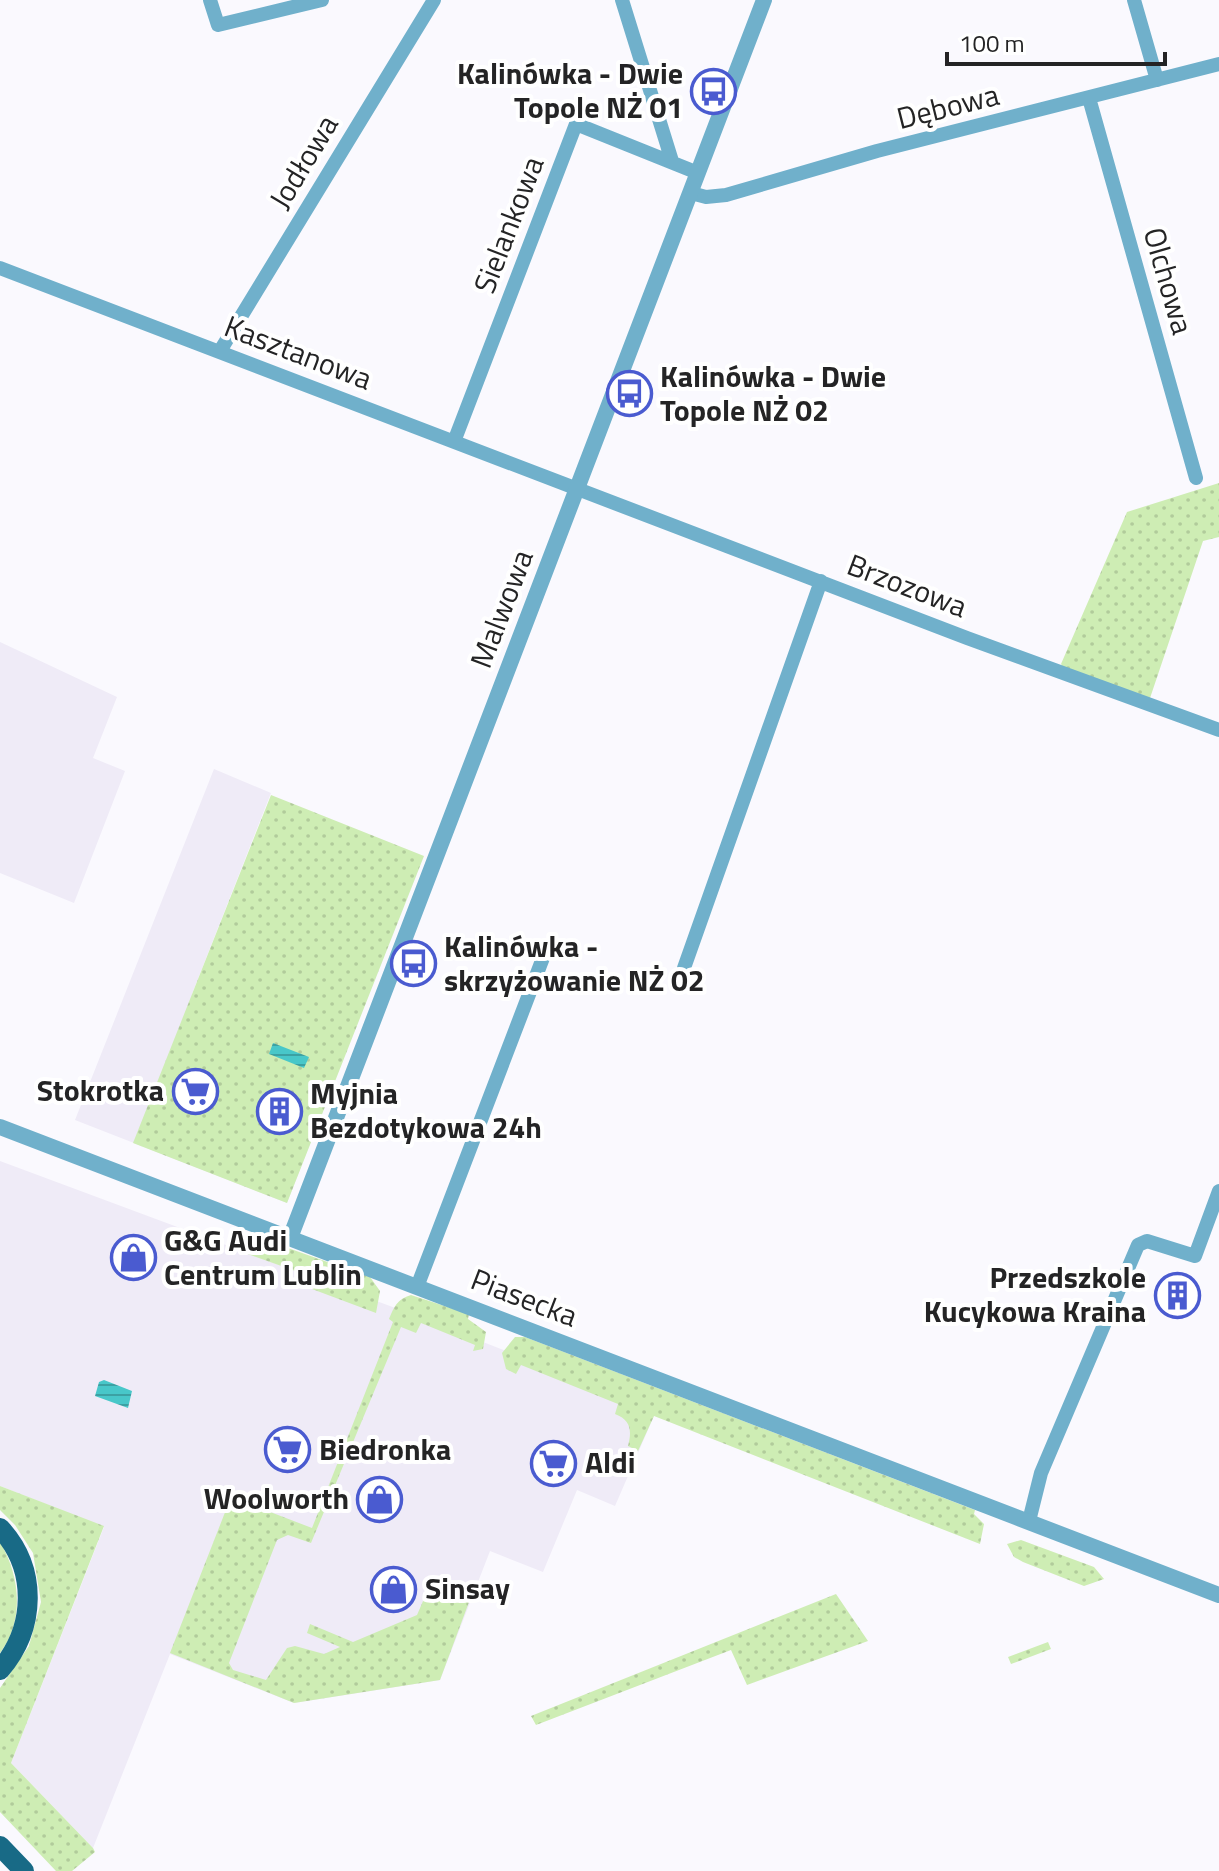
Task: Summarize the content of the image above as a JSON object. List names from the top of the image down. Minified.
{"streets":{"street":["Dębowa","Jodłowa","Sielankowa","Olchowa","Kasztanowa","Brzozowa","Malwowa","Piasecka"]},"crossings":[["Dębowa","Olchowa"],["Dębowa","Malwowa"],["Jodłowa","Kasztanowa"],["Sielankowa","Kasztanowa"],["Kasztanowa","Brzozowa"],["Kasztanowa","Malwowa"],["Brzozowa","Malwowa"],["Malwowa","Piasecka"]],"places":{"bus stop":["Kalinówka - Dwie Topole NŻ 01","Kalinówka - Dwie Topole NŻ 02","Kalinówka - skrzyżowanie NŻ 02"],"supermarket":["Stokrotka","Biedronka","Aldi"],"building":["Myjnia Bezdotykowa 24h","Przedszkole Kucykowa Kraina"],"shop":["G&G Audi Centrum Lublin","Woolworth","Sinsay"]},"scale_bar":"100 m"}
